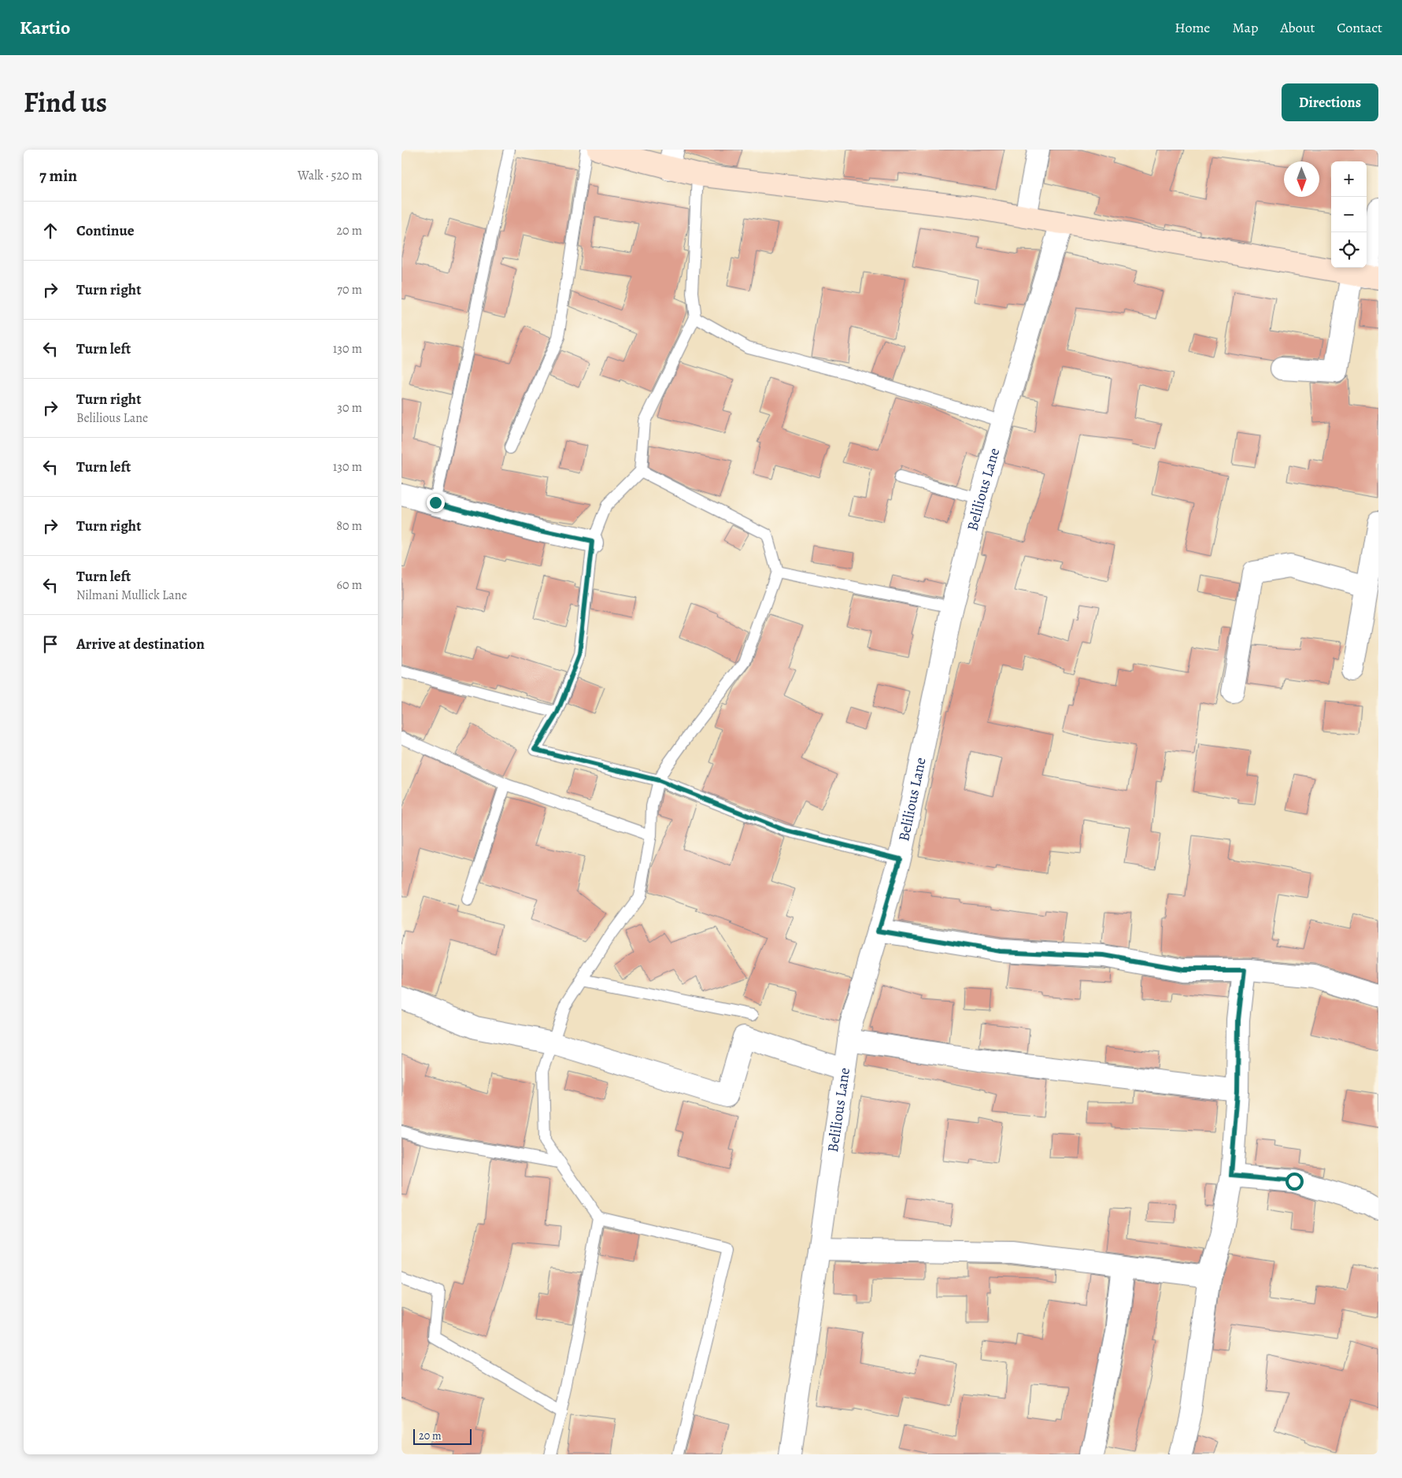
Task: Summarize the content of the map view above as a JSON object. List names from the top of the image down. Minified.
{"streets":{"street":["Belilious Lane"]},"scale_bar":"20 m","north":"bottom","page":{"header":"Kartio","nav":["Home","Map","About","Contact"],"title":"Find us","buttons":"Directions","heading":["7 min","Walk · 520 m"],"map_buttons":["+","−"],"list":[["Continue","20 m"],["Turn right","70 m"],["Turn left","130 m"],["Turn right","Belilious Lane","30 m"],["Turn left","130 m"],["Turn right","80 m"],["Turn left","Nilmani Mullick Lane","60 m"],"Arrive at destination"],"scale":"20 m"}}
